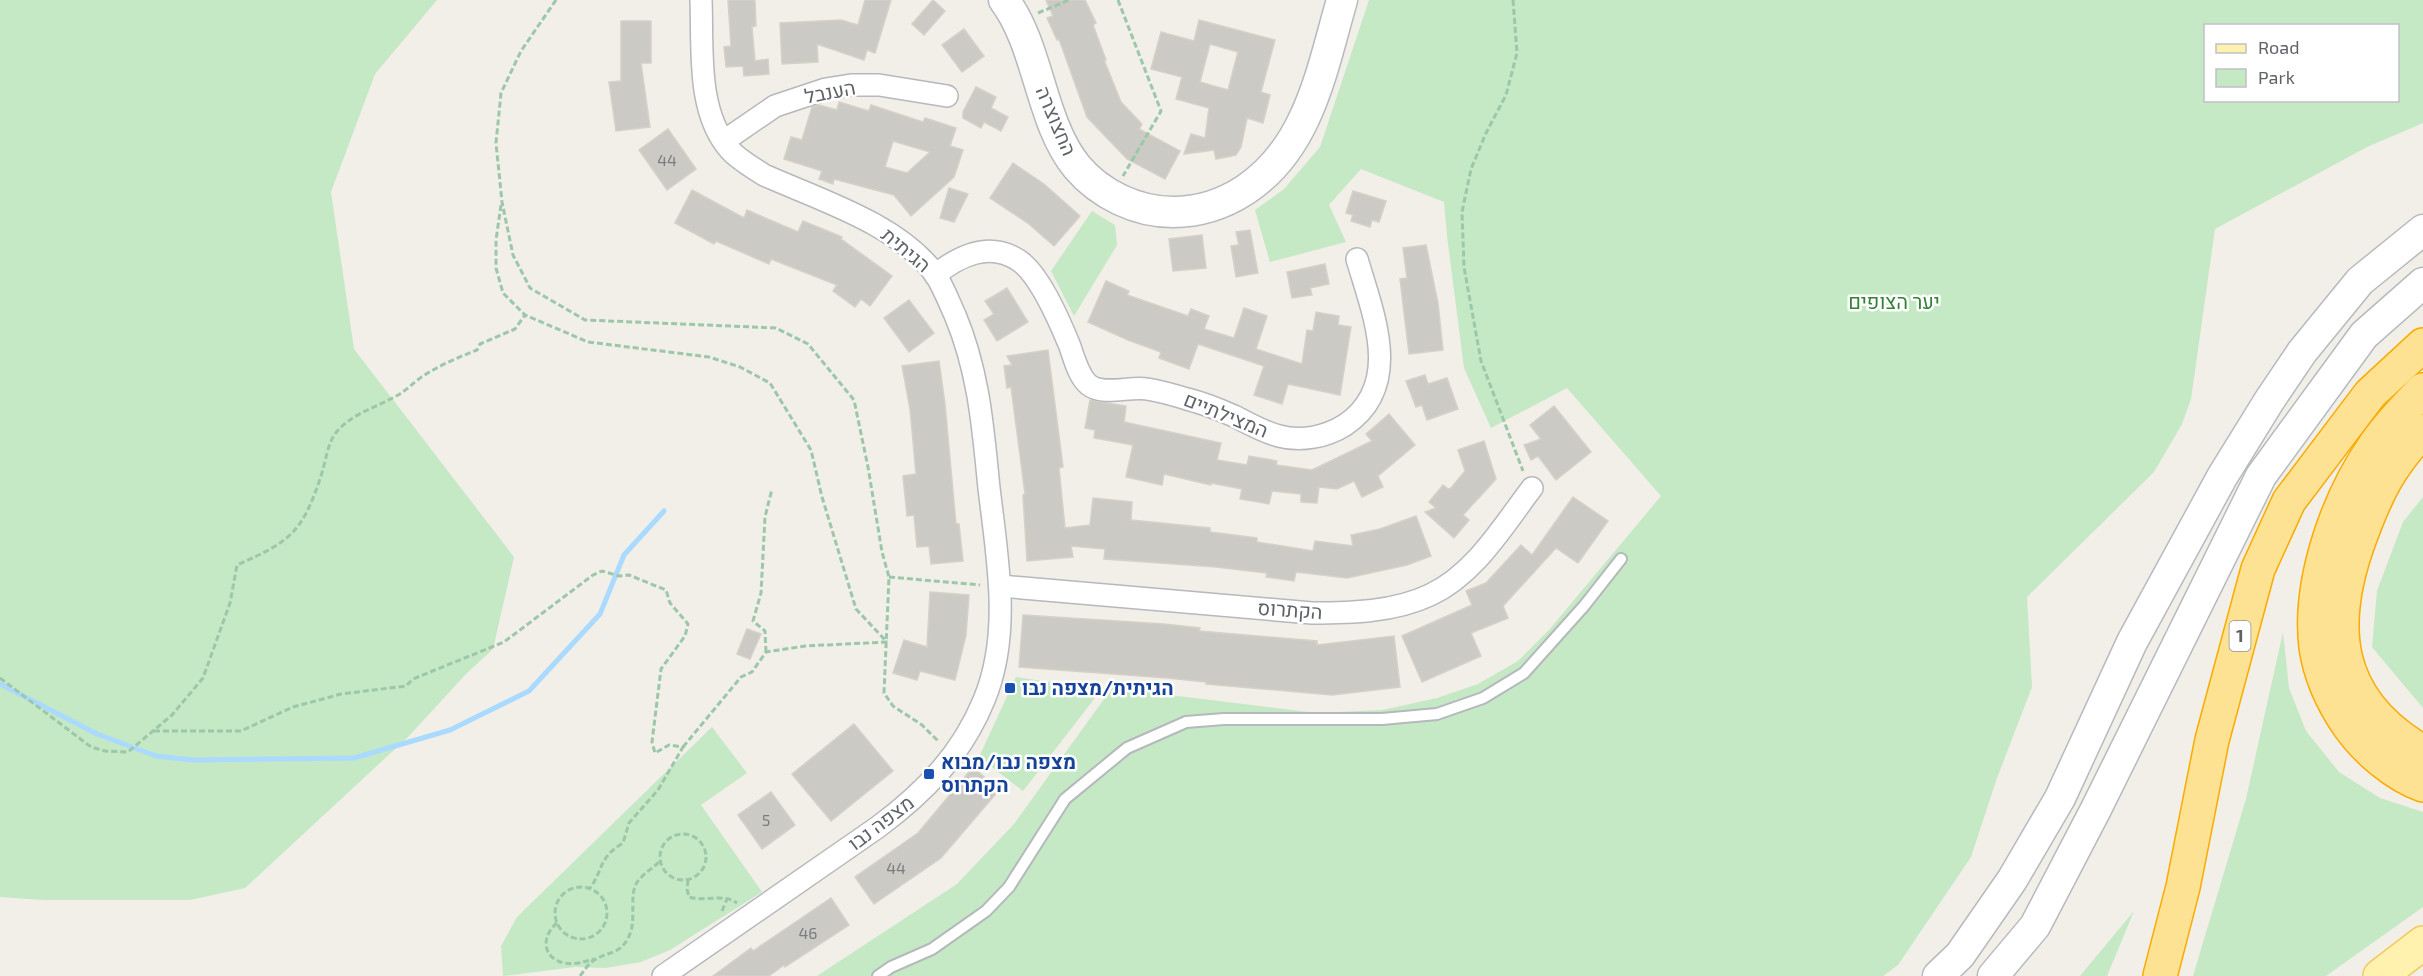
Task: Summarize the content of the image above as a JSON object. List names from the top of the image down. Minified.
{"streets":{"highway":["1"],"main road":["החצוצרה"],"street":["הענבל","הגיתית","המצילתיים","הקתרוס","מצפה נבו"]},"crossings":[["הענבל","הגיתית"],["הגיתית","המצילתיים"],["הגיתית","הקתרוס"],["הגיתית","מצפה נבו"],["הקתרוס","מצפה נבו"]],"parks":["יער הצופים"],"places":{"transit":["הגיתית/מצפה נבו","מצפה נבו/מבוא הקתרוס"]},"house_numbers":["44","5","44","46"],"legend":["Road","Park"]}
